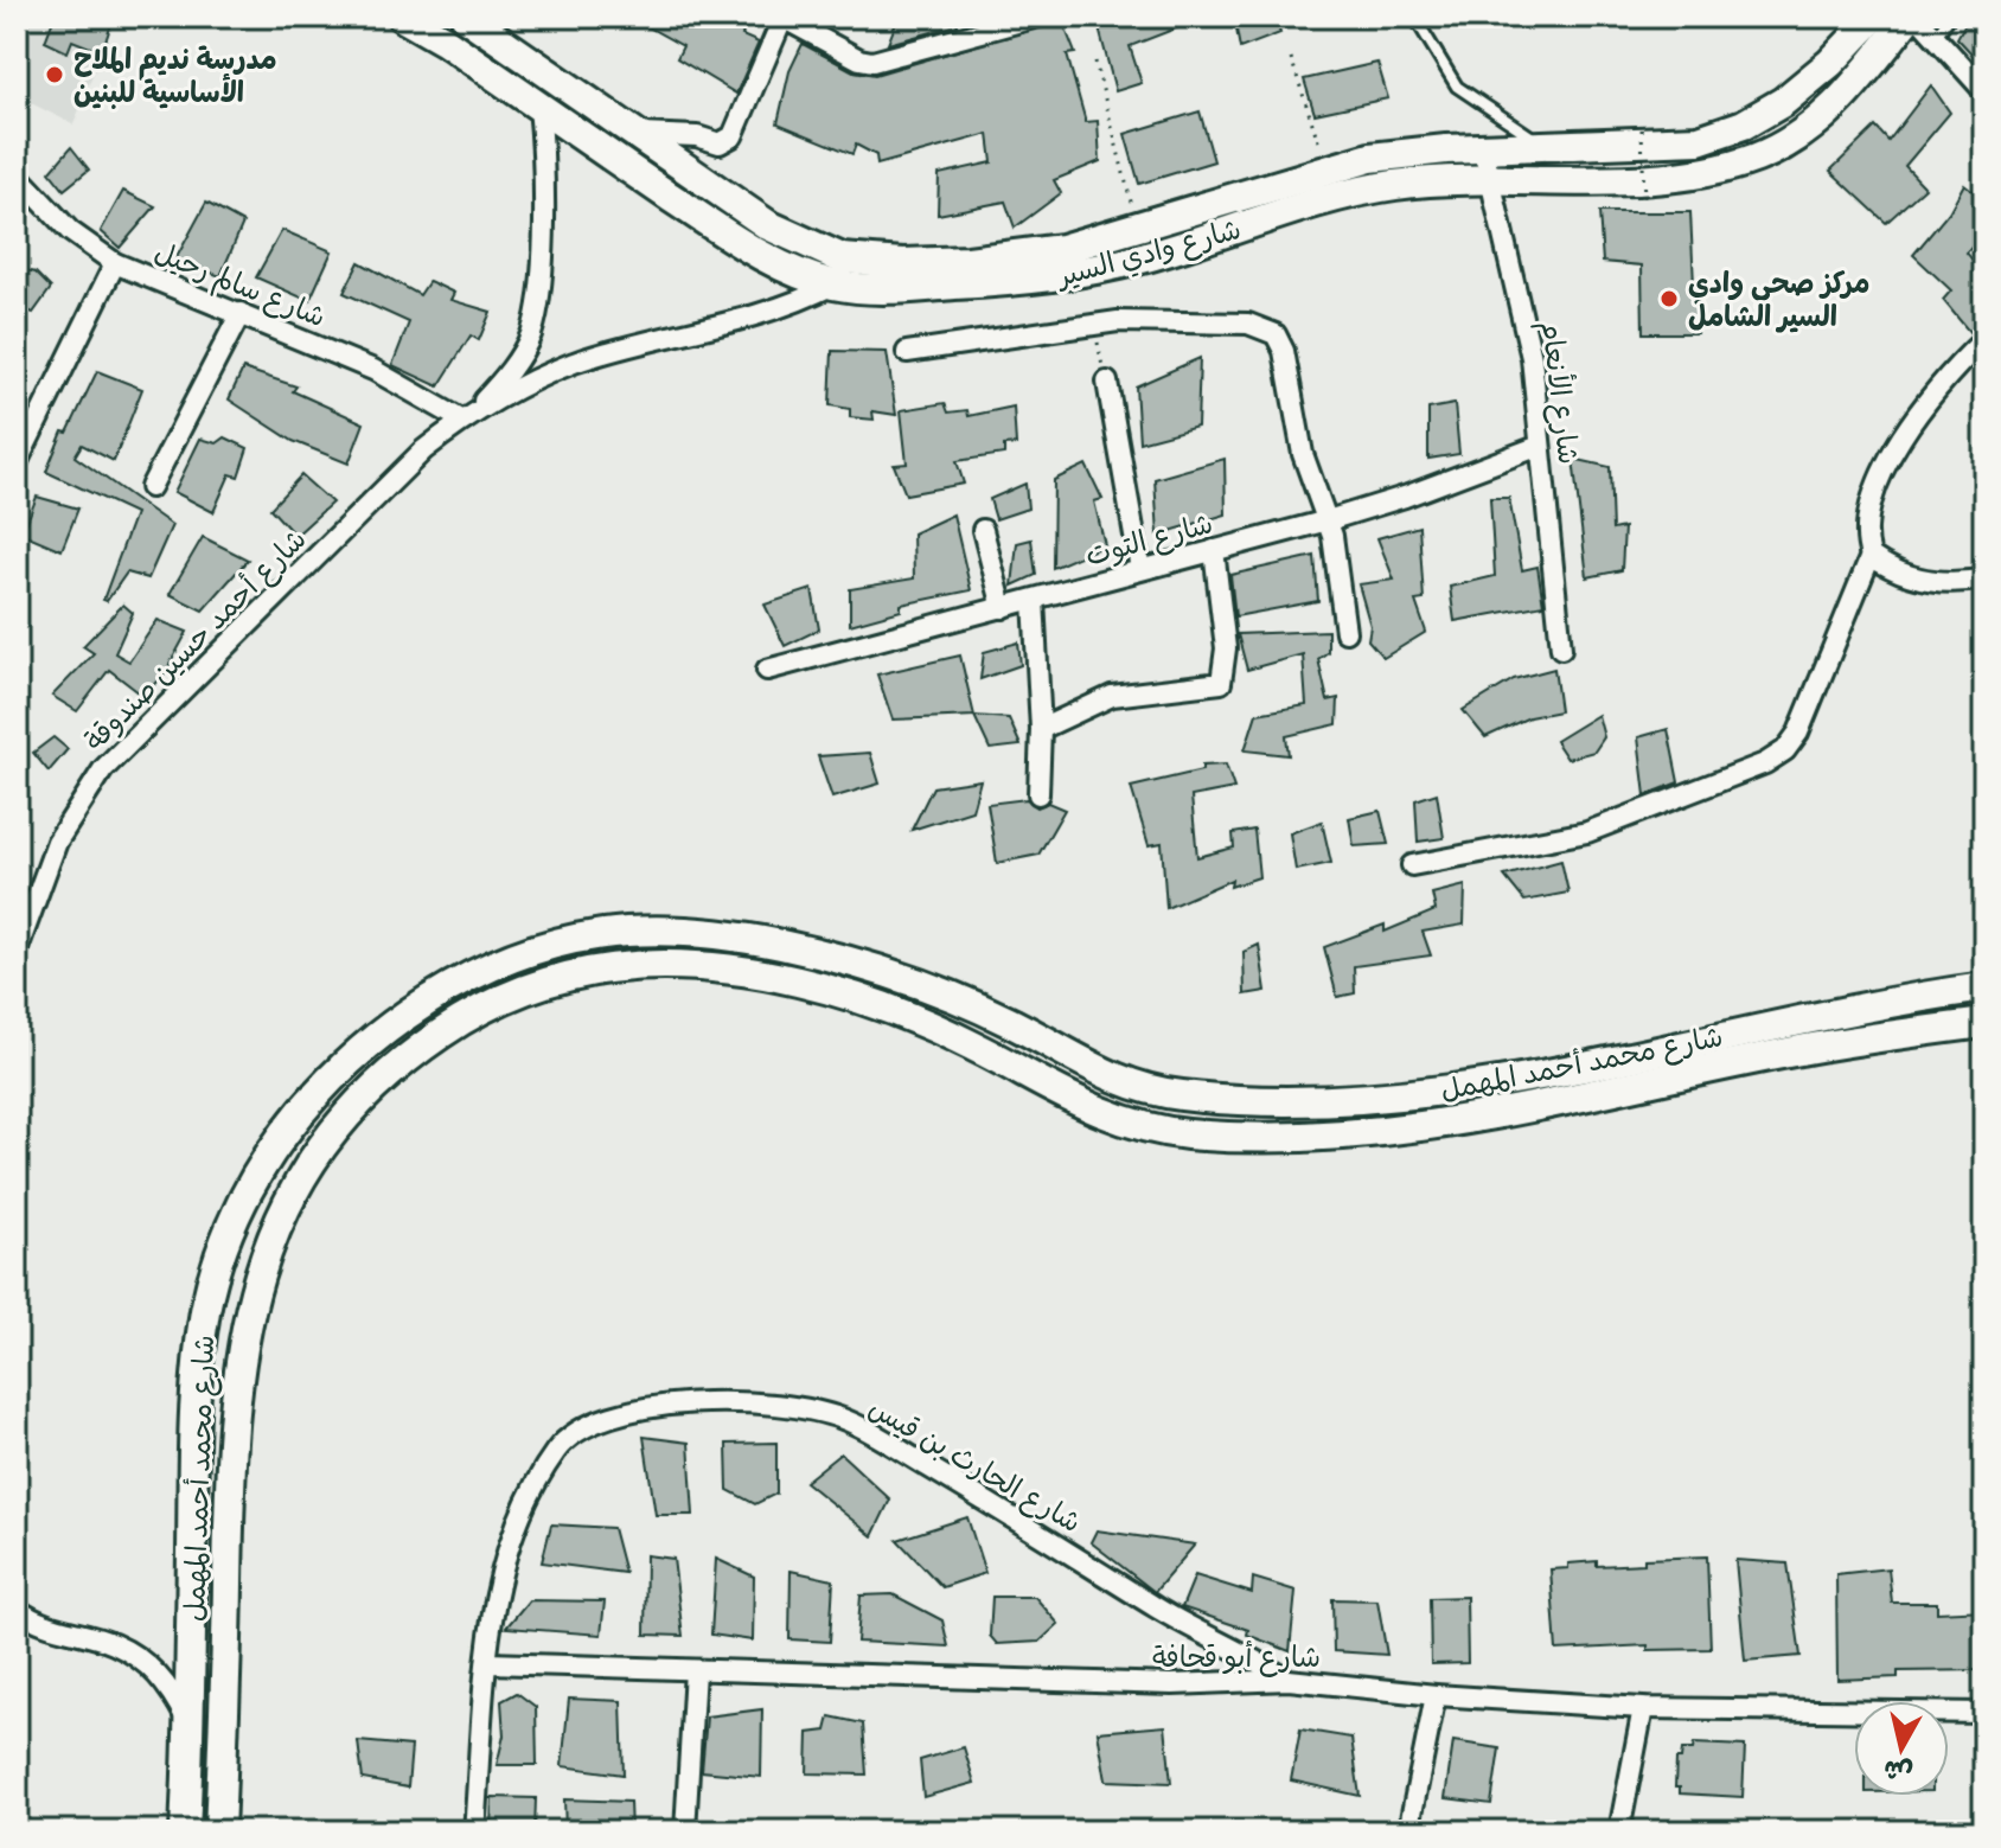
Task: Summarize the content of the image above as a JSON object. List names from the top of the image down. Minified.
{"streets":{"main road":["شارع وادي السير","شارع محمد أحمد المهمل"],"street":["شارع سالم رحيل","شارع الأنعام","شارع التوت","شارع أحمد حسين صندوقة","شارع الحارث بن قيس","شارع أبو قحافة"]},"crossings":[["شارع وادي السير","شارع الأنعام"],["شارع وادي السير","شارع أحمد حسين صندوقة"],["شارع سالم رحيل","شارع أحمد حسين صندوقة"],["شارع الأنعام","شارع التوت"],["شارع الحارث بن قيس","شارع أبو قحافة"]],"places":["مدرسة نديم الملاح الأساسية للبنين","مركز صحي وادي السير الشامل"],"north":"bottom"}
